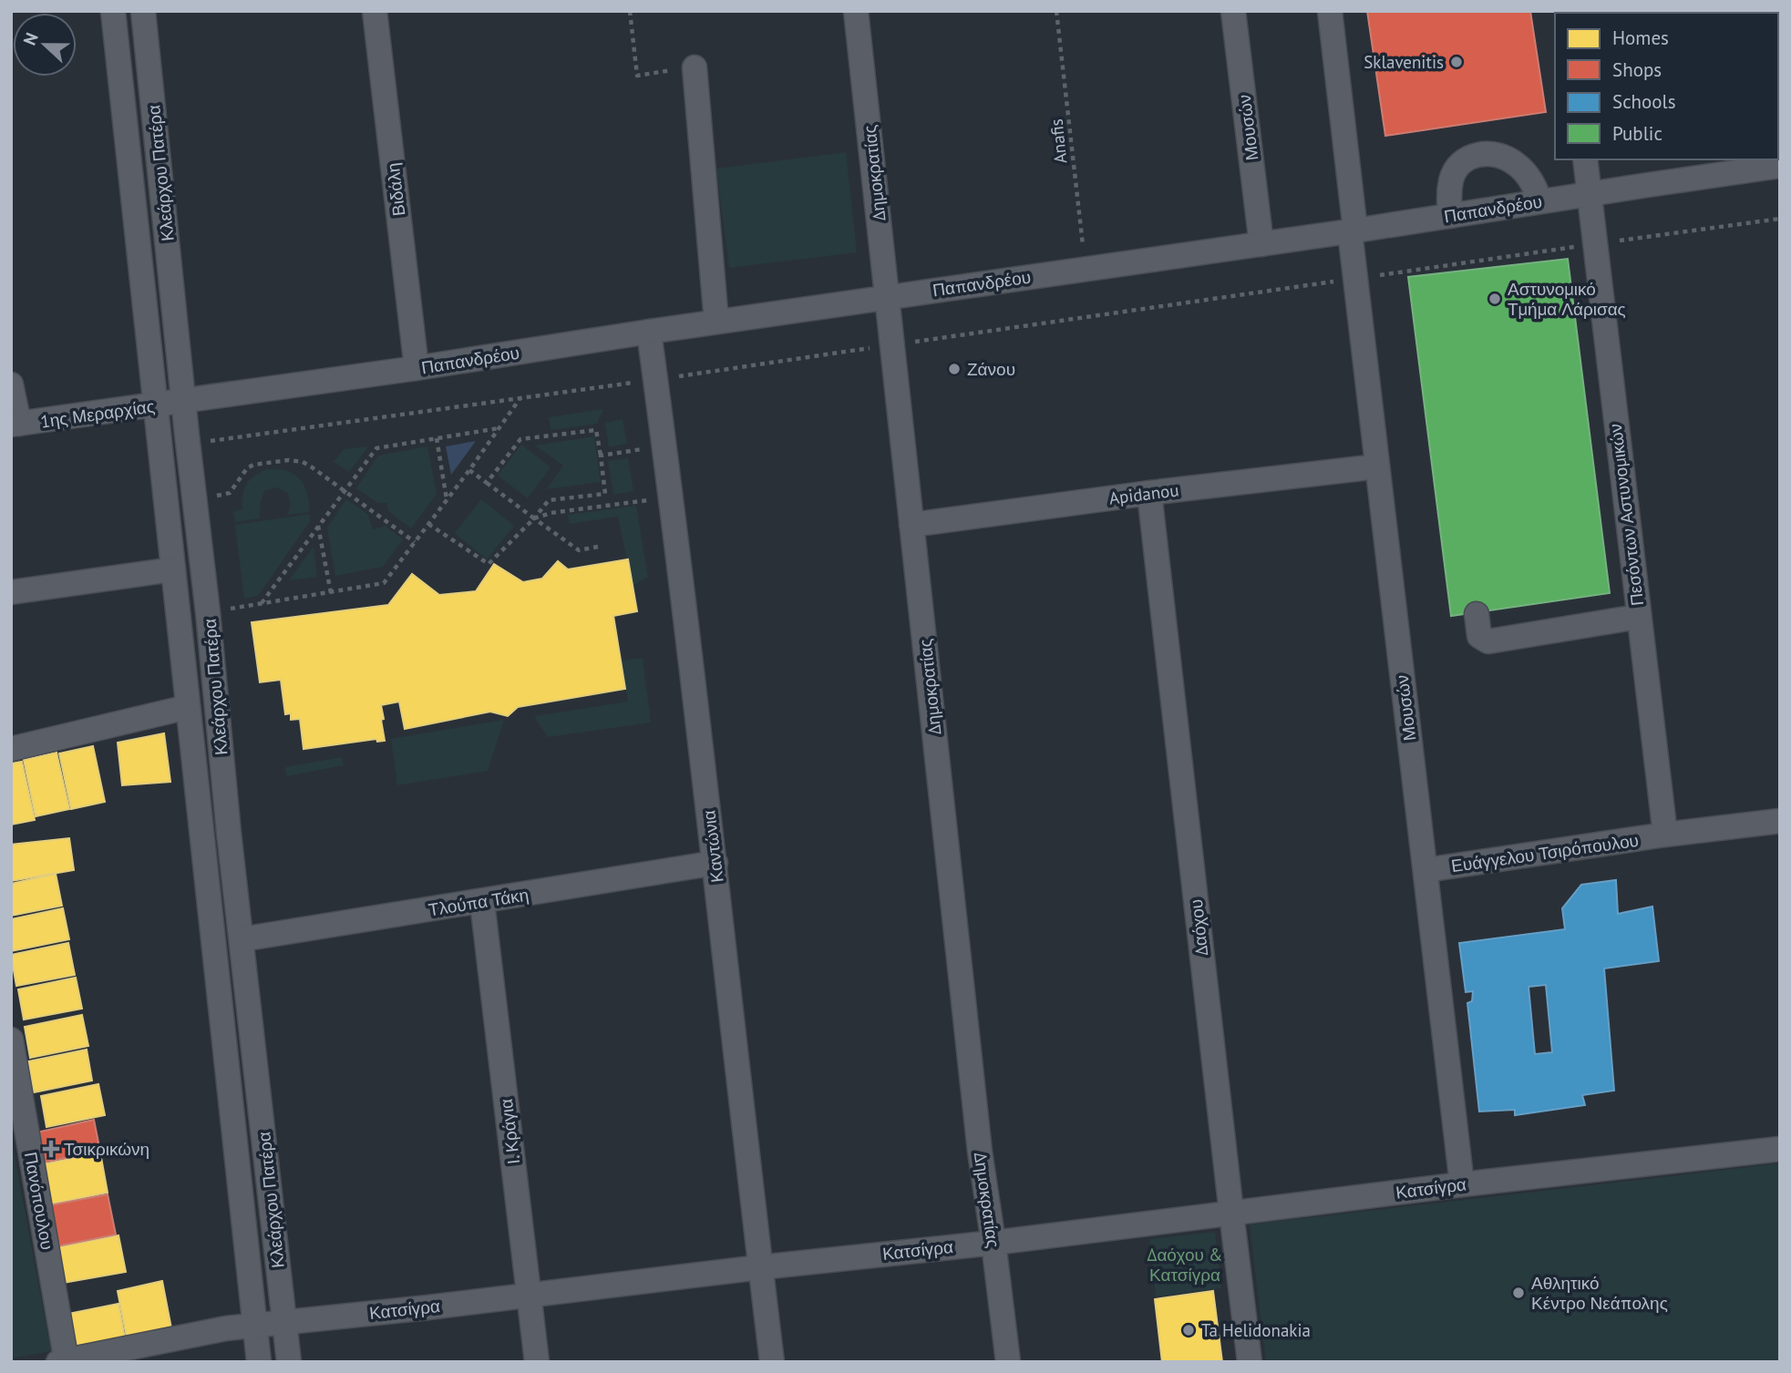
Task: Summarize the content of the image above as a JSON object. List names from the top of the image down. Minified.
{"streets":{"street":["Μουσών","Κλεάρχου Πατέρα","Δημοκρατίας","Βιδάλη","Παπανδρέου","1ης Μεραρχίας","Apidanou","Πεσόντων Αστυνομικών","Καντώνια","Ευάγγελου Τσιρόπουλου","Τλούπα Τάκη","Δαόχου","Ι. Κράγια","Κατσίγρα","Πανόπουλου"],"path":["Anafis"]},"crossings":[["Μουσών","Παπανδρέου"],["Μουσών","Apidanou"],["Μουσών","Ευάγγελου Τσιρόπουλου"],["Μουσών","Κατσίγρα"],["Anafis","Παπανδρέου"],["Κλεάρχου Πατέρα","Παπανδρέου"],["Κλεάρχου Πατέρα","1ης Μεραρχίας"],["Κλεάρχου Πατέρα","Τλούπα Τάκη"],["Κλεάρχου Πατέρα","Κατσίγρα"],["Δημοκρατίας","Παπανδρέου"],["Δημοκρατίας","Apidanou"],["Δημοκρατίας","Κατσίγρα"],["Βιδάλη","Παπανδρέου"],["Παπανδρέου","1ης Μεραρχίας"],["Παπανδρέου","Πεσόντων Αστυνομικών"],["Παπανδρέου","Καντώνια"],["Apidanou","Δαόχου"],["Πεσόντων Αστυνομικών","Ευάγγελου Τσιρόπουλου"],["Καντώνια","Τλούπα Τάκη"],["Καντώνια","Κατσίγρα"],["Τλούπα Τάκη","Ι. Κράγια"],["Δαόχου","Κατσίγρα"],["Ι. Κράγια","Κατσίγρα"],["Κατσίγρα","Πανόπουλου"]],"parks":["Δαόχου & Κατσίγρα"],"places":{"other":["Sklavenitis","Αστυνομικό Τμήμα Λάρισας","Ζάνου","Αθλητικό Κέντρο Νεάπολης","Ta Helidonakia"],"health":["Τσικρικώνη"]},"legend":["Homes","Shops","Schools","Public"],"north":"left"}
